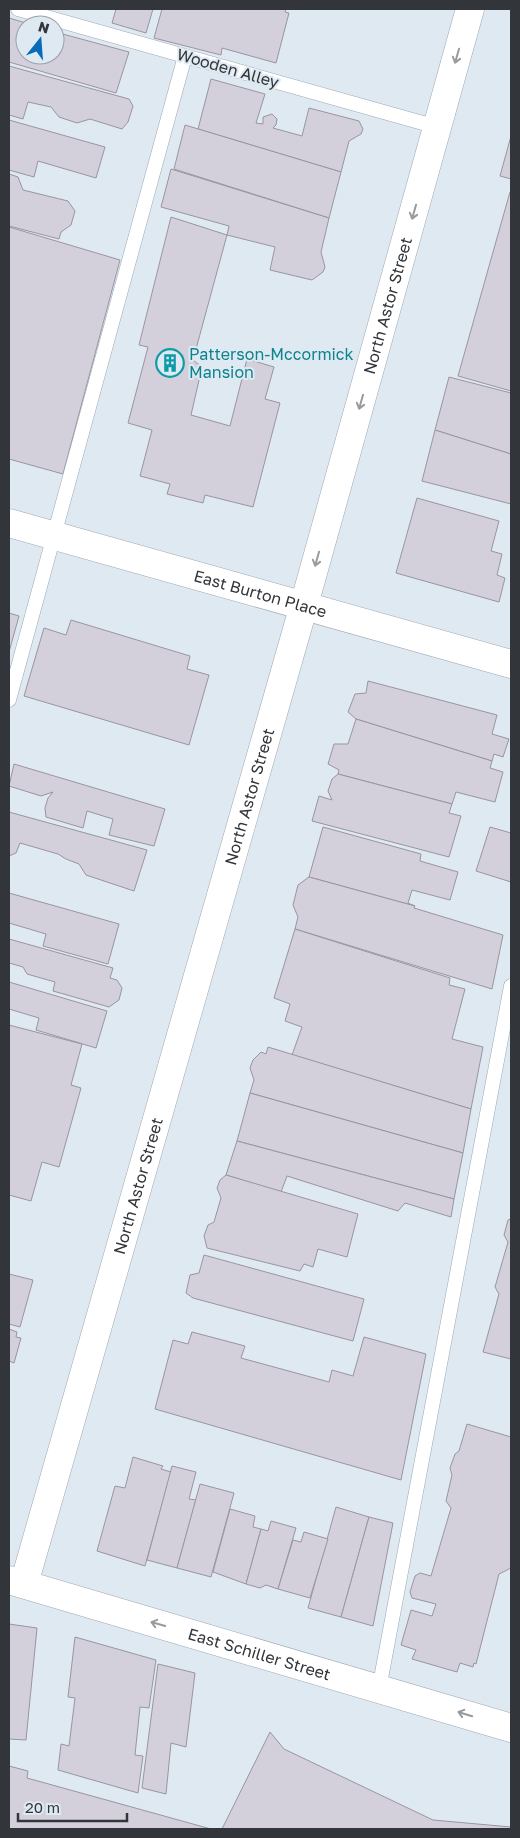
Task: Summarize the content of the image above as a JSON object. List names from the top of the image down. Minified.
{"streets":{"street":["North Astor Street","East Burton Place","East Schiller Street"],"lane":["Wooden Alley"]},"crossings":[["Wooden Alley","North Astor Street"],["North Astor Street","East Burton Place"],["North Astor Street","East Schiller Street"]],"one_way":["North Astor Street","East Schiller Street"],"places":{"building":["Patterson-Mccormick Mansion"]},"scale_bar":"20 m","north":"top"}
